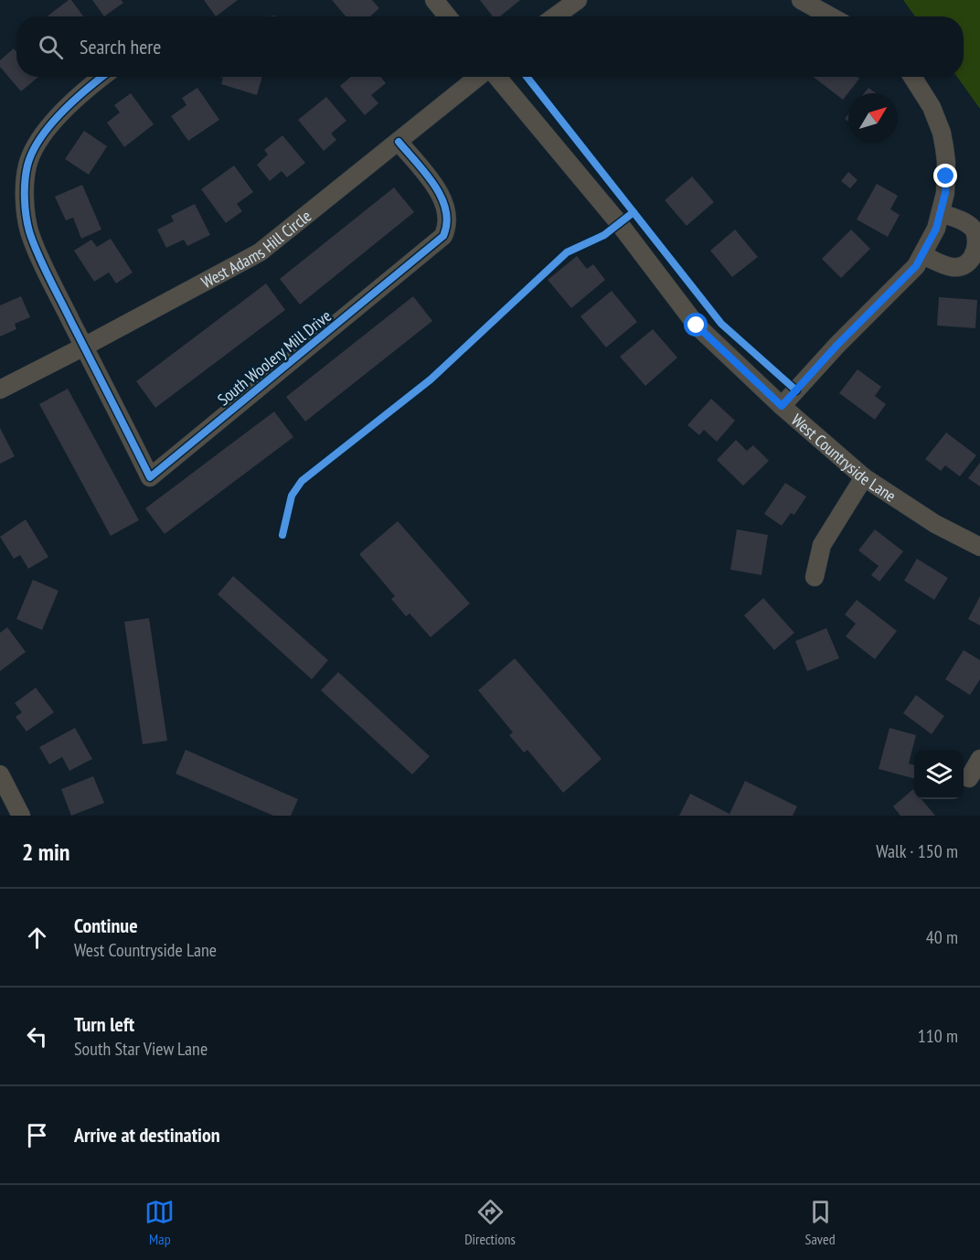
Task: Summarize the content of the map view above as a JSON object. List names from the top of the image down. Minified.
{"streets":{"street":["West Adams Hill Circle","South Woolery Mill Drive","West Countryside Lane"]},"crossings":[["West Adams Hill Circle","South Woolery Mill Drive"]],"north":"top right","page":{"search":"Search here","heading":["2 min","Walk · 150 m"],"list":[["Continue","West Countryside Lane","40 m"],["Turn left","South Star View Lane","110 m"],"Arrive at destination"],"nav":["Map","Directions","Saved"]}}
